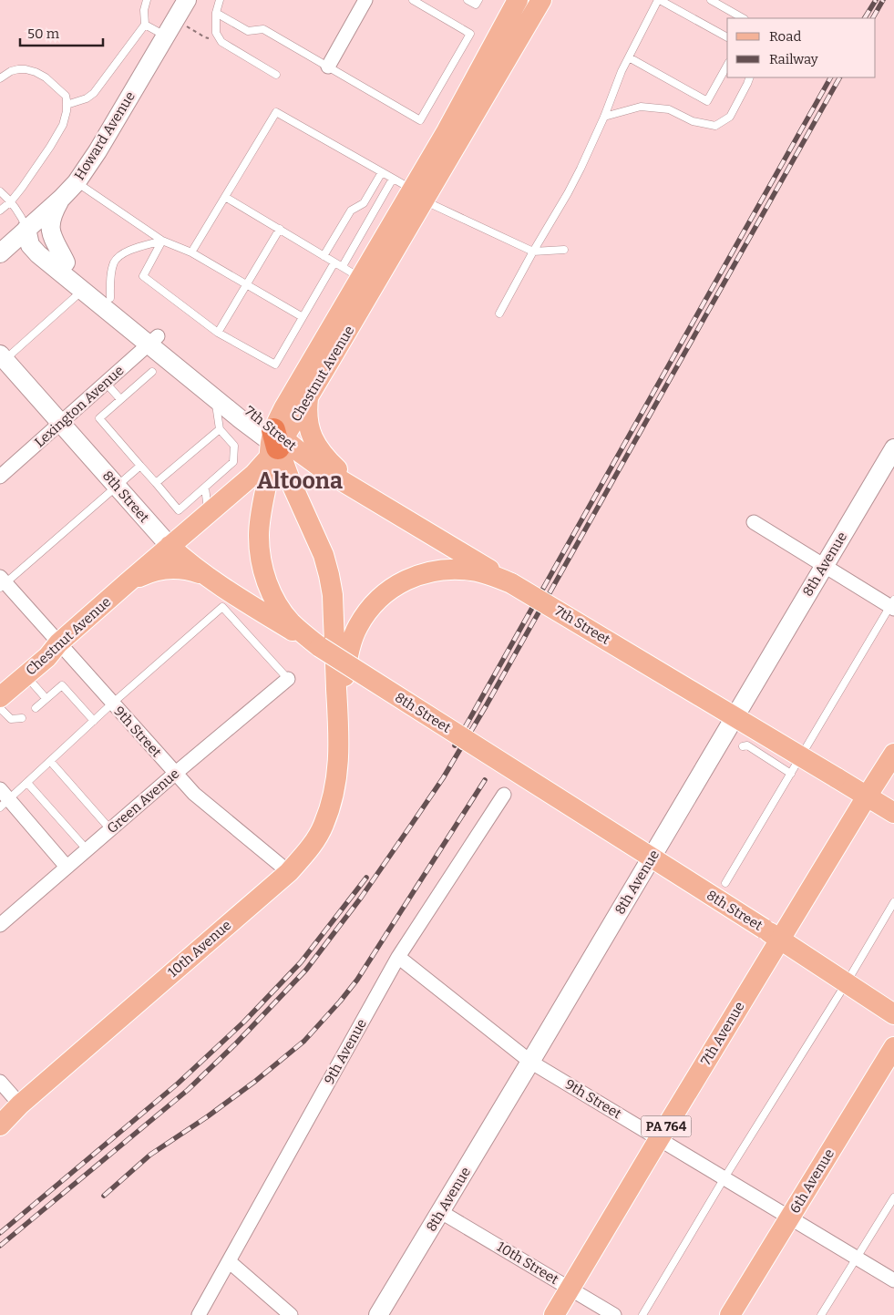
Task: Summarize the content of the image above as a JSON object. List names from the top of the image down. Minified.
{"streets":{"main road":["Chestnut Avenue","7th Street","8th Street","10th Avenue","7th Avenue","PA 764","6th Avenue"],"street":["Howard Avenue","Lexington Avenue","8th Avenue","9th Street","Green Avenue","9th Avenue","10th Street"]},"crossings":[["Howard Avenue","7th Street"],["Chestnut Avenue","7th Street"],["Chestnut Avenue","8th Street"],["Chestnut Avenue","9th Street"],["Lexington Avenue","7th Street"],["Lexington Avenue","8th Street"],["7th Street","7th Avenue"],["8th Street","7th Avenue"],["8th Avenue","9th Street"],["8th Avenue","10th Street"],["9th Street","Green Avenue"],["9th Street","10th Avenue"],["9th Street","7th Avenue"],["9th Street","9th Avenue"],["9th Street","6th Avenue"],["7th Avenue","10th Street"]],"districts":["Altoona"],"legend":["Road","Railway"],"scale_bar":"50 m"}
